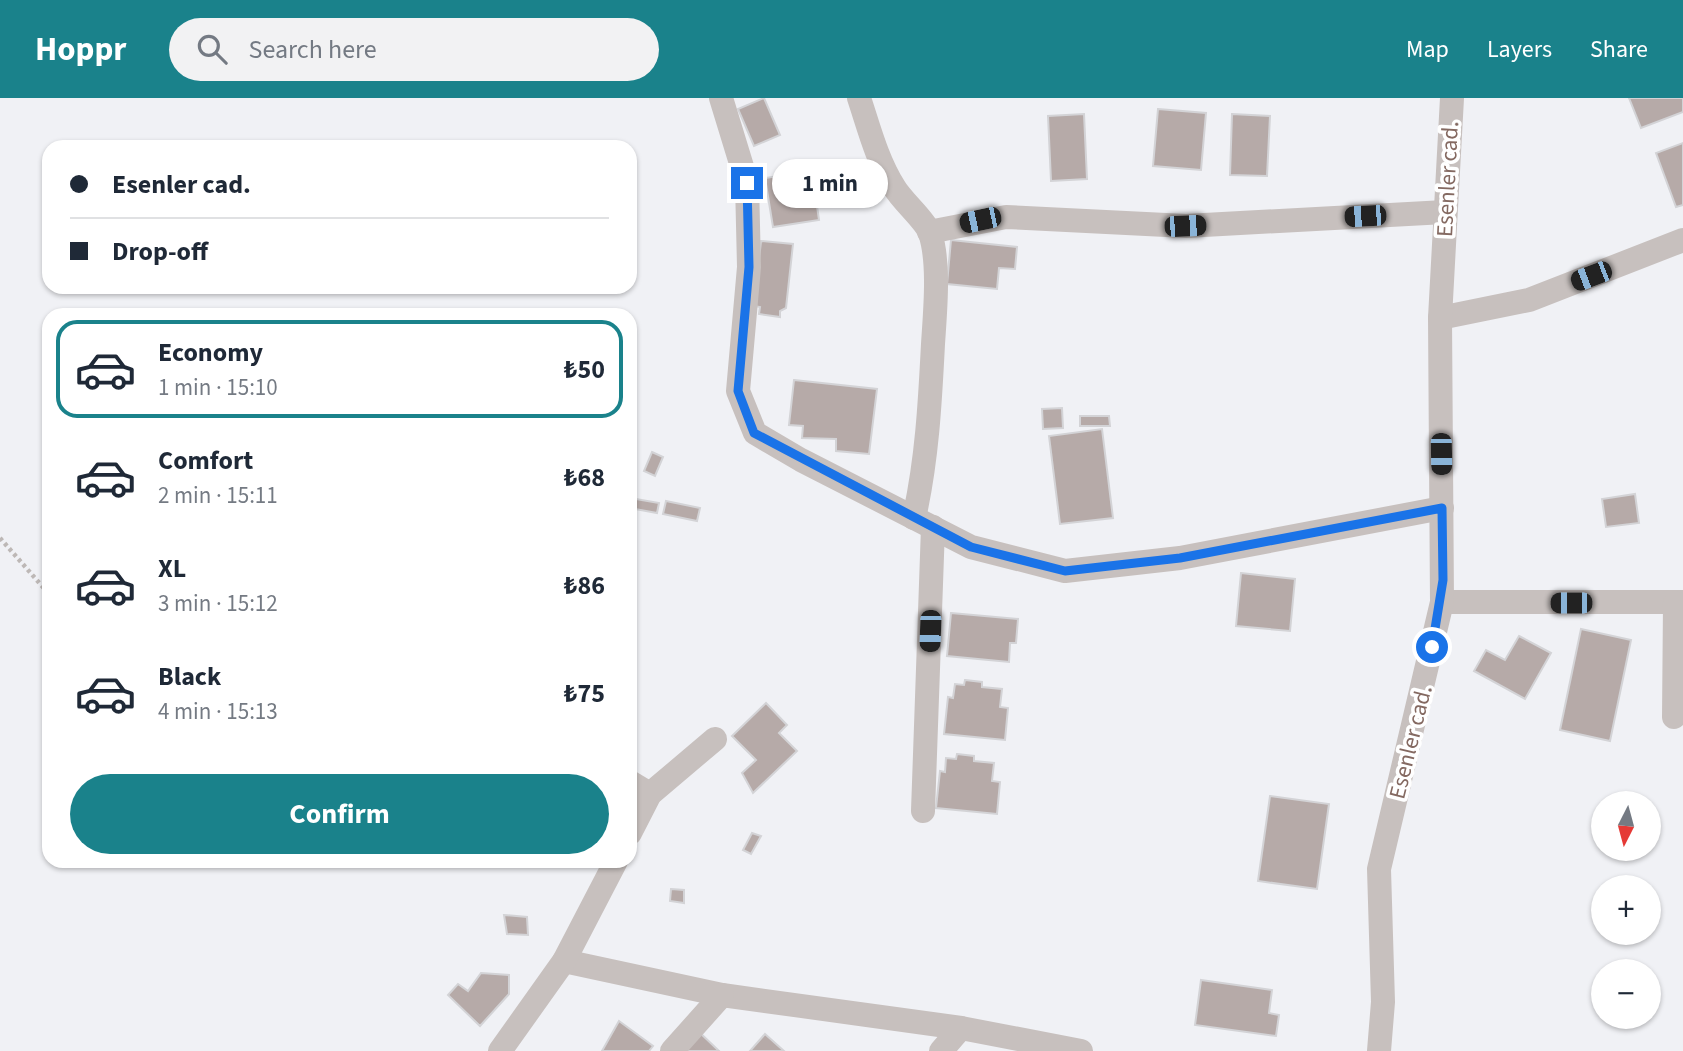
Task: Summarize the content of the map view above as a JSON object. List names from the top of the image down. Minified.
{"streets":{"street":["Esenler cad."]},"north":"bottom","page":{"header":"Hoppr","search":"Search here","nav":["Map","Layers","Share"],"banner":["Esenler cad.","Drop-off"],"bubble":"1 min","list":[{"name":"Economy","note":"1 min · 15:10","value":"₺50"},{"name":"Comfort","note":"2 min · 15:11","value":"₺68"},{"name":"XL","note":"3 min · 15:12","value":"₺86"},{"name":"Black","note":"4 min · 15:13","value":"₺75"}],"buttons":"Confirm","map_buttons":["+","−"]}}
